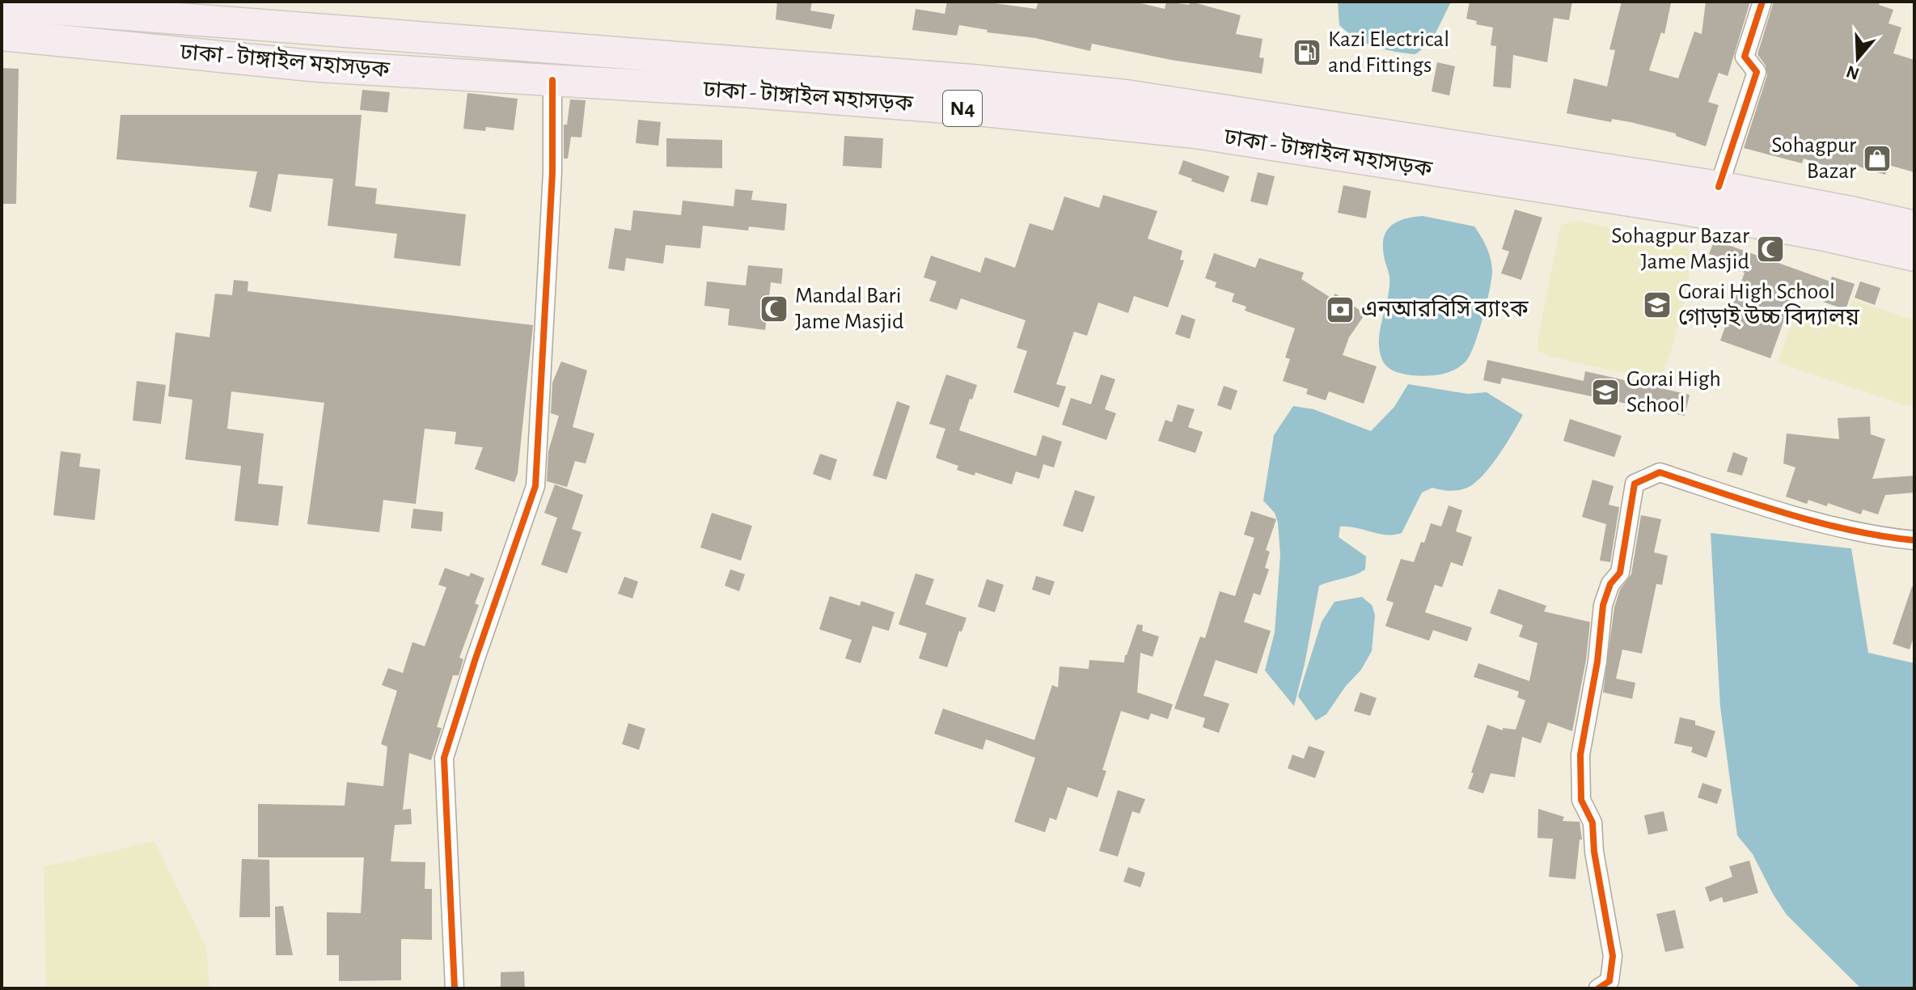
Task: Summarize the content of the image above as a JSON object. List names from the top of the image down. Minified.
{"streets":{"highway":["ঢাকা - টাঙ্গাইল মহাসড়ক","N4"]},"places":{"fuel station":["Kazi Electrical and Fittings"],"shop":["Sohagpur Bazar"],"mosque":["Sohagpur Bazar Jame Masjid","Mandal Bari Jame Masjid"],"school or university":["Gorai High School গোড়াই উচ্চ বিদ্যালয়","Gorai High School"],"bank":["এনআরবিসি ব্যাংক"]},"north":"bottom"}
